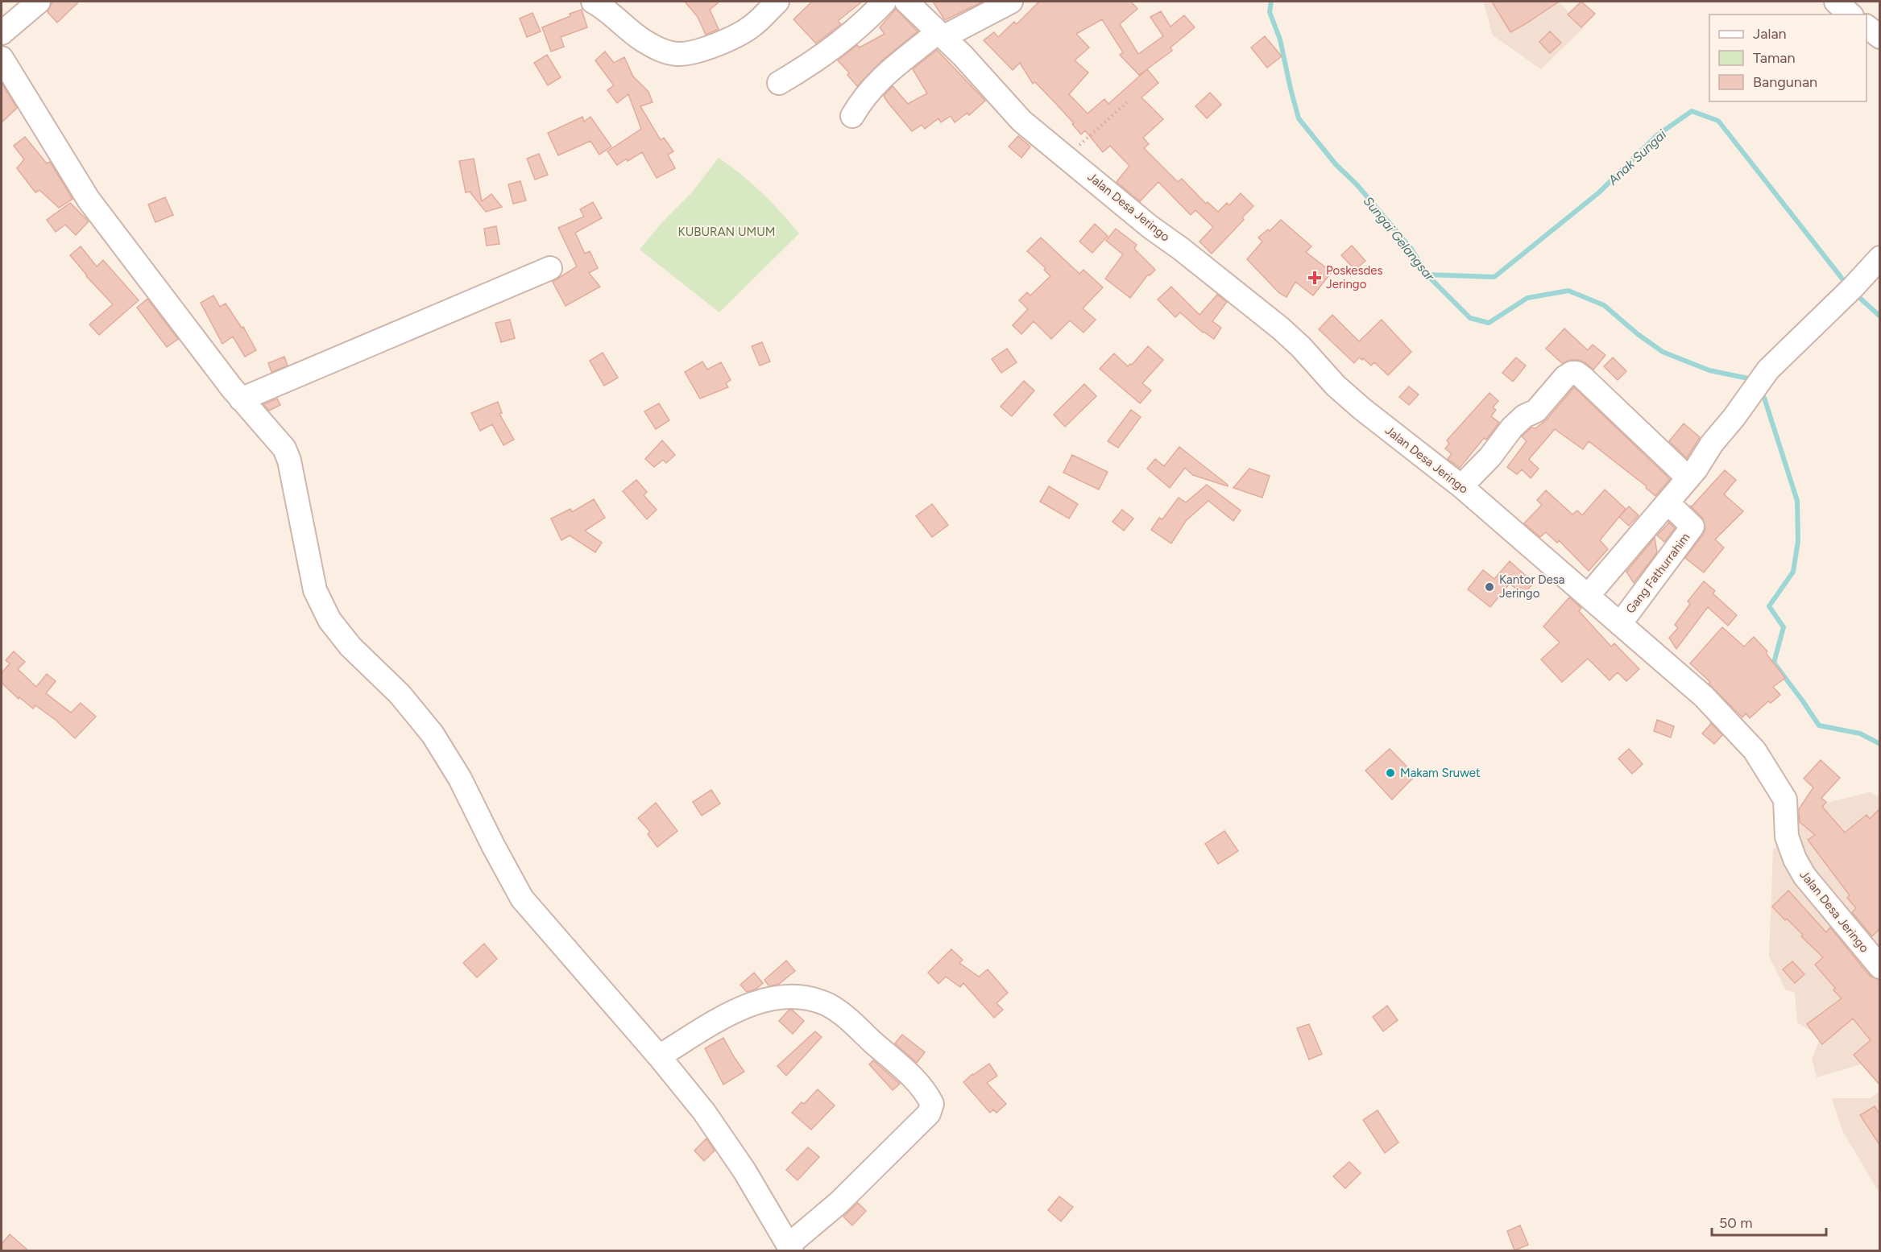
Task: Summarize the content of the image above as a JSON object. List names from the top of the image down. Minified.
{"streets":{"street":["Jalan Desa Jeringo","Gang Fathurrahim"]},"crossings":[["Jalan Desa Jeringo","Gang Fathurrahim"]],"water":["Anak Sungai","Sungai Gelangsar"],"parks":["KUBURAN UMUM"],"places":{"health":["Poskesdes Jeringo"],"other":["Kantor Desa Jeringo","Makam Sruwet"]},"legend":["Jalan","Taman","Bangunan"],"scale_bar":"50 m"}
